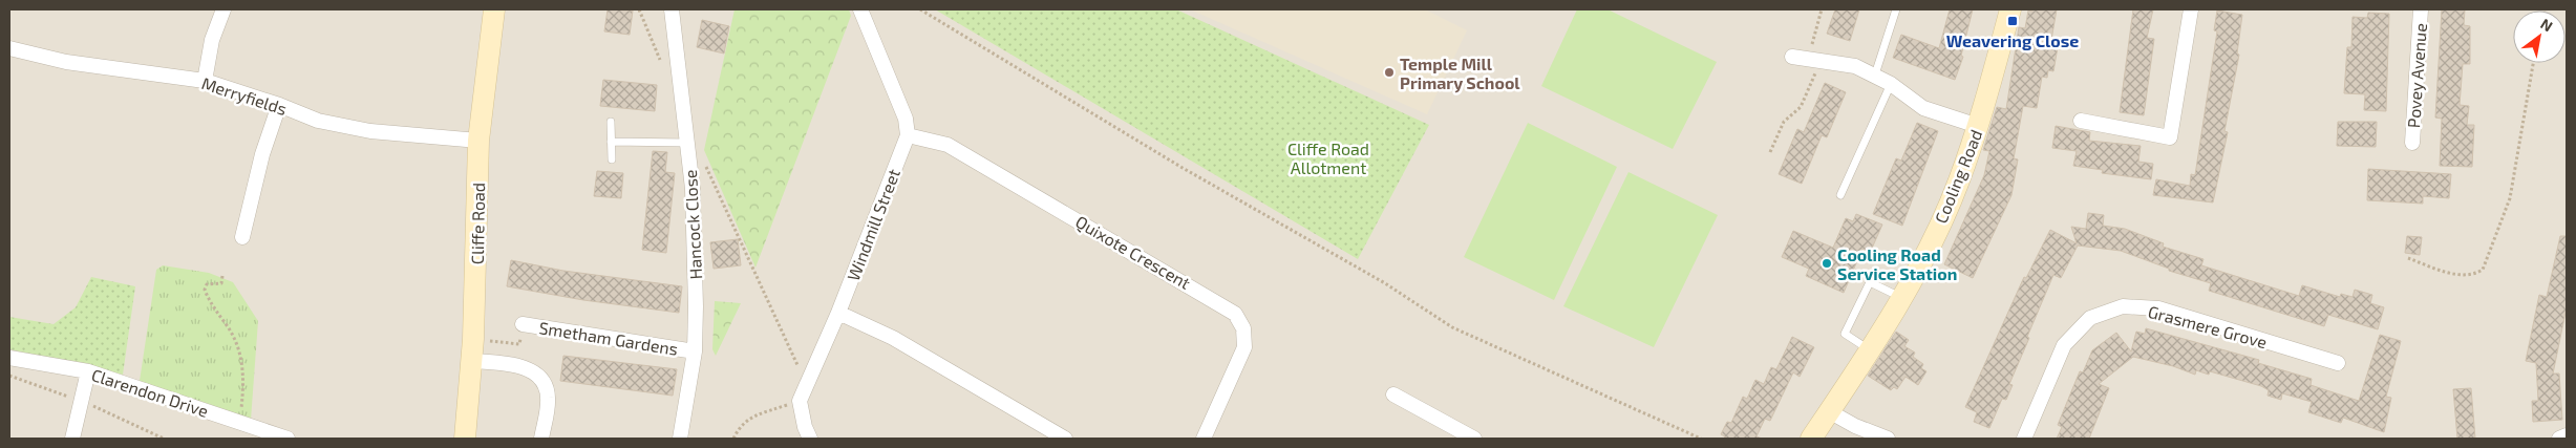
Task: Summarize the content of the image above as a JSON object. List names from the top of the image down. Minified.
{"streets":{"main road":["Cooling Road","Cliffe Road"],"street":["Povey Avenue","Merryfields","Hancock Close","Windmill Street","Quixote Crescent","Grasmere Grove","Smetham Gardens","Clarendon Drive"]},"crossings":[["Merryfields","Cliffe Road"],["Hancock Close","Smetham Gardens"],["Windmill Street","Quixote Crescent"]],"parks":["Cliffe Road Allotment"],"places":{"transit":["Weavering Close"],"other":["Temple Mill Primary School","Cooling Road Service Station"]},"north":"top right"}
